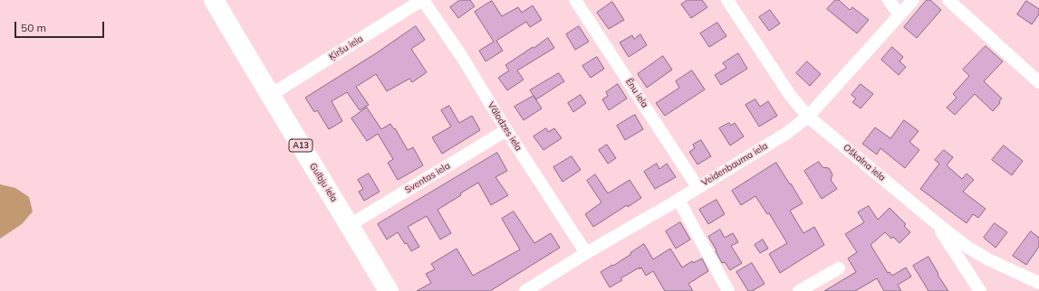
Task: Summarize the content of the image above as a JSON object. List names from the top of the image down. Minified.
{"streets":{"main road":["A13","Gulbju iela"],"street":["Ķiršu iela","Ēnu iela","Vālodzes iela","Oškalna iela","Veidenbauma iela","Sventas iela"]},"crossings":[["Ķiršu iela","Vālodzes iela"],["Ķiršu iela","Gulbju iela"],["Ēnu iela","Veidenbauma iela"],["Vālodzes iela","Veidenbauma iela"],["Vālodzes iela","Sventas iela"],["Oškalna iela","Veidenbauma iela"],["Sventas iela","Gulbju iela"]],"scale_bar":"50 m"}
